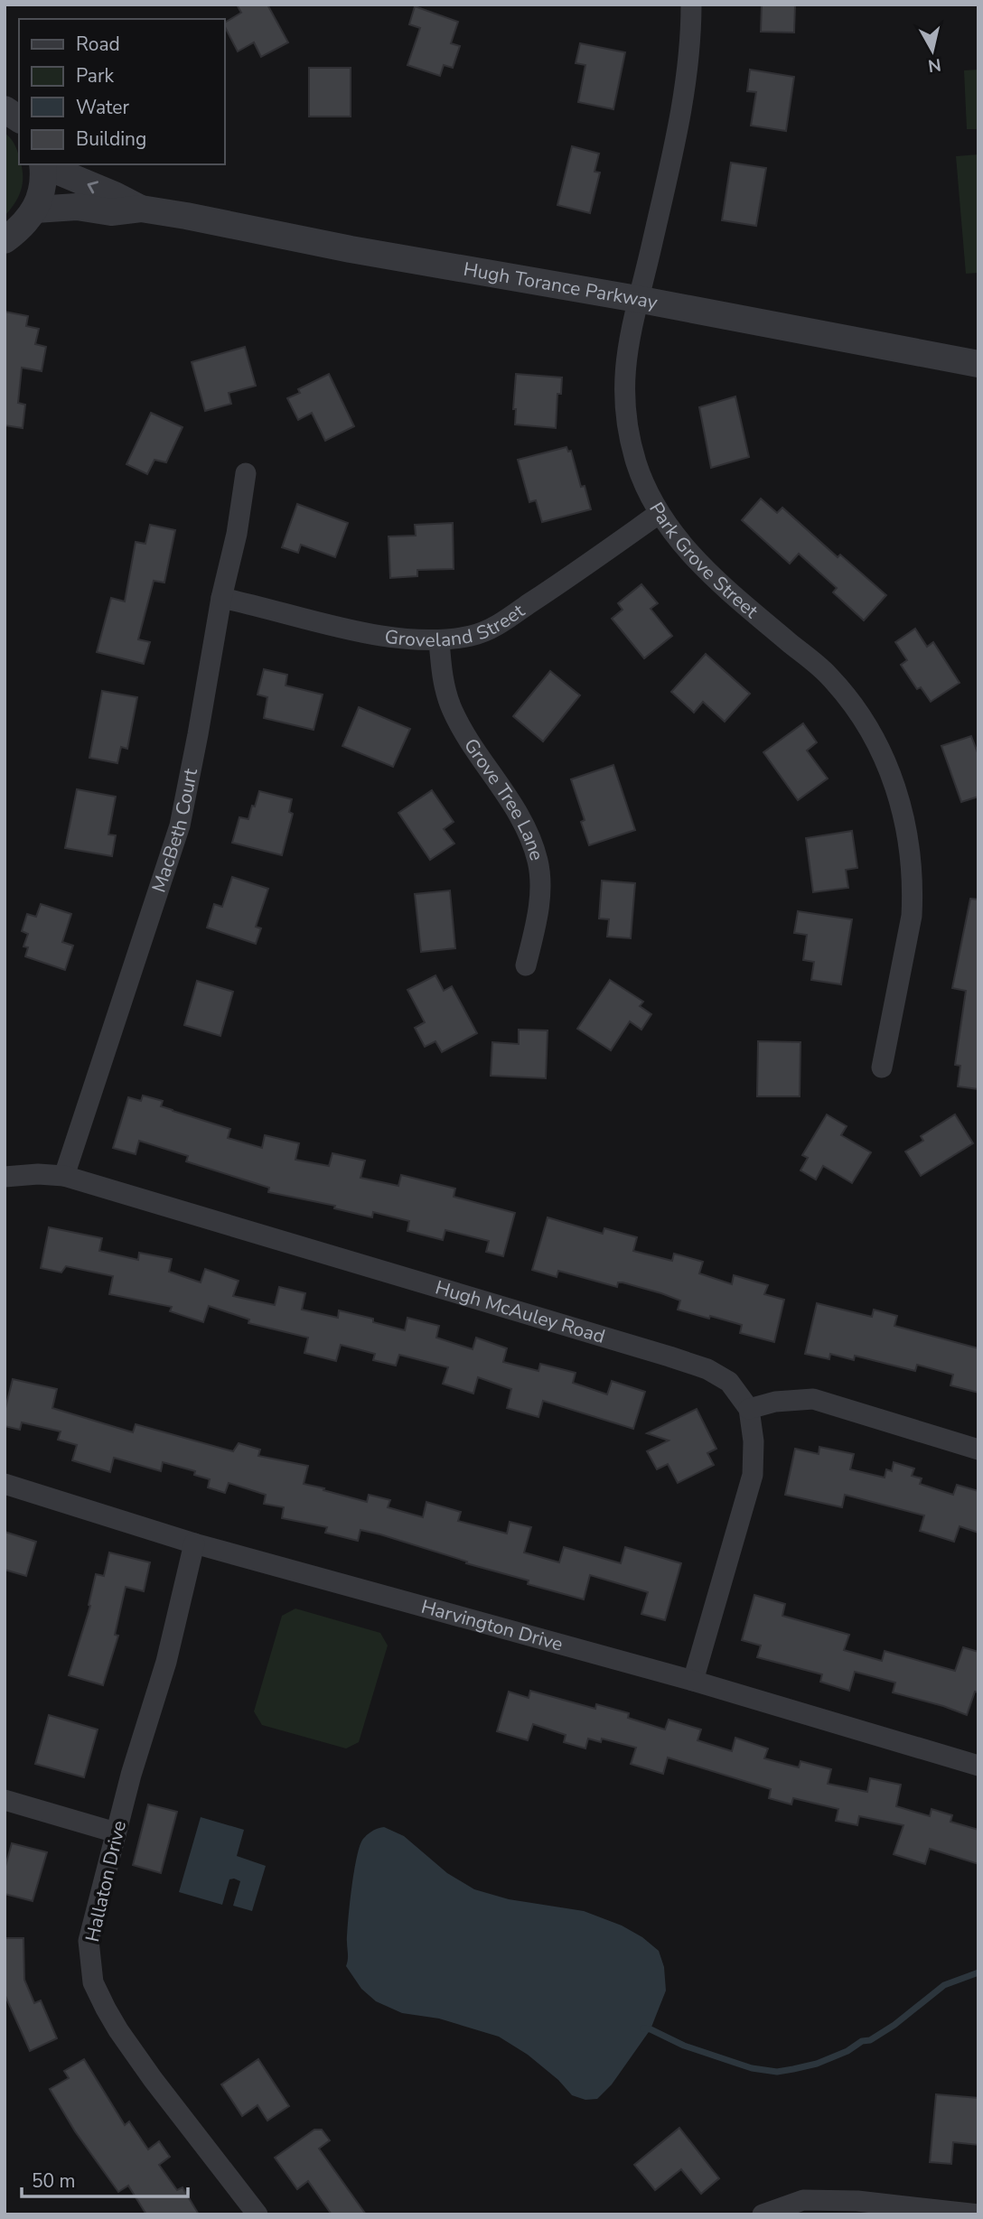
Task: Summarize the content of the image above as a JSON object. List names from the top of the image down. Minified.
{"streets":{"street":["Hugh Torance Parkway","Park Grove Street","Groveland Street","Grove Tree Lane","MacBeth Court","Hugh McAuley Road","Harvington Drive","Hallaton Drive"]},"crossings":[["Hugh Torance Parkway","Park Grove Street"],["Park Grove Street","Groveland Street"],["Groveland Street","Grove Tree Lane"],["Groveland Street","MacBeth Court"],["MacBeth Court","Hugh McAuley Road"],["Hugh McAuley Road","Harvington Drive"],["Harvington Drive","Hallaton Drive"]],"legend":["Road","Park","Water","Building"],"scale_bar":"50 m","north":"bottom"}
